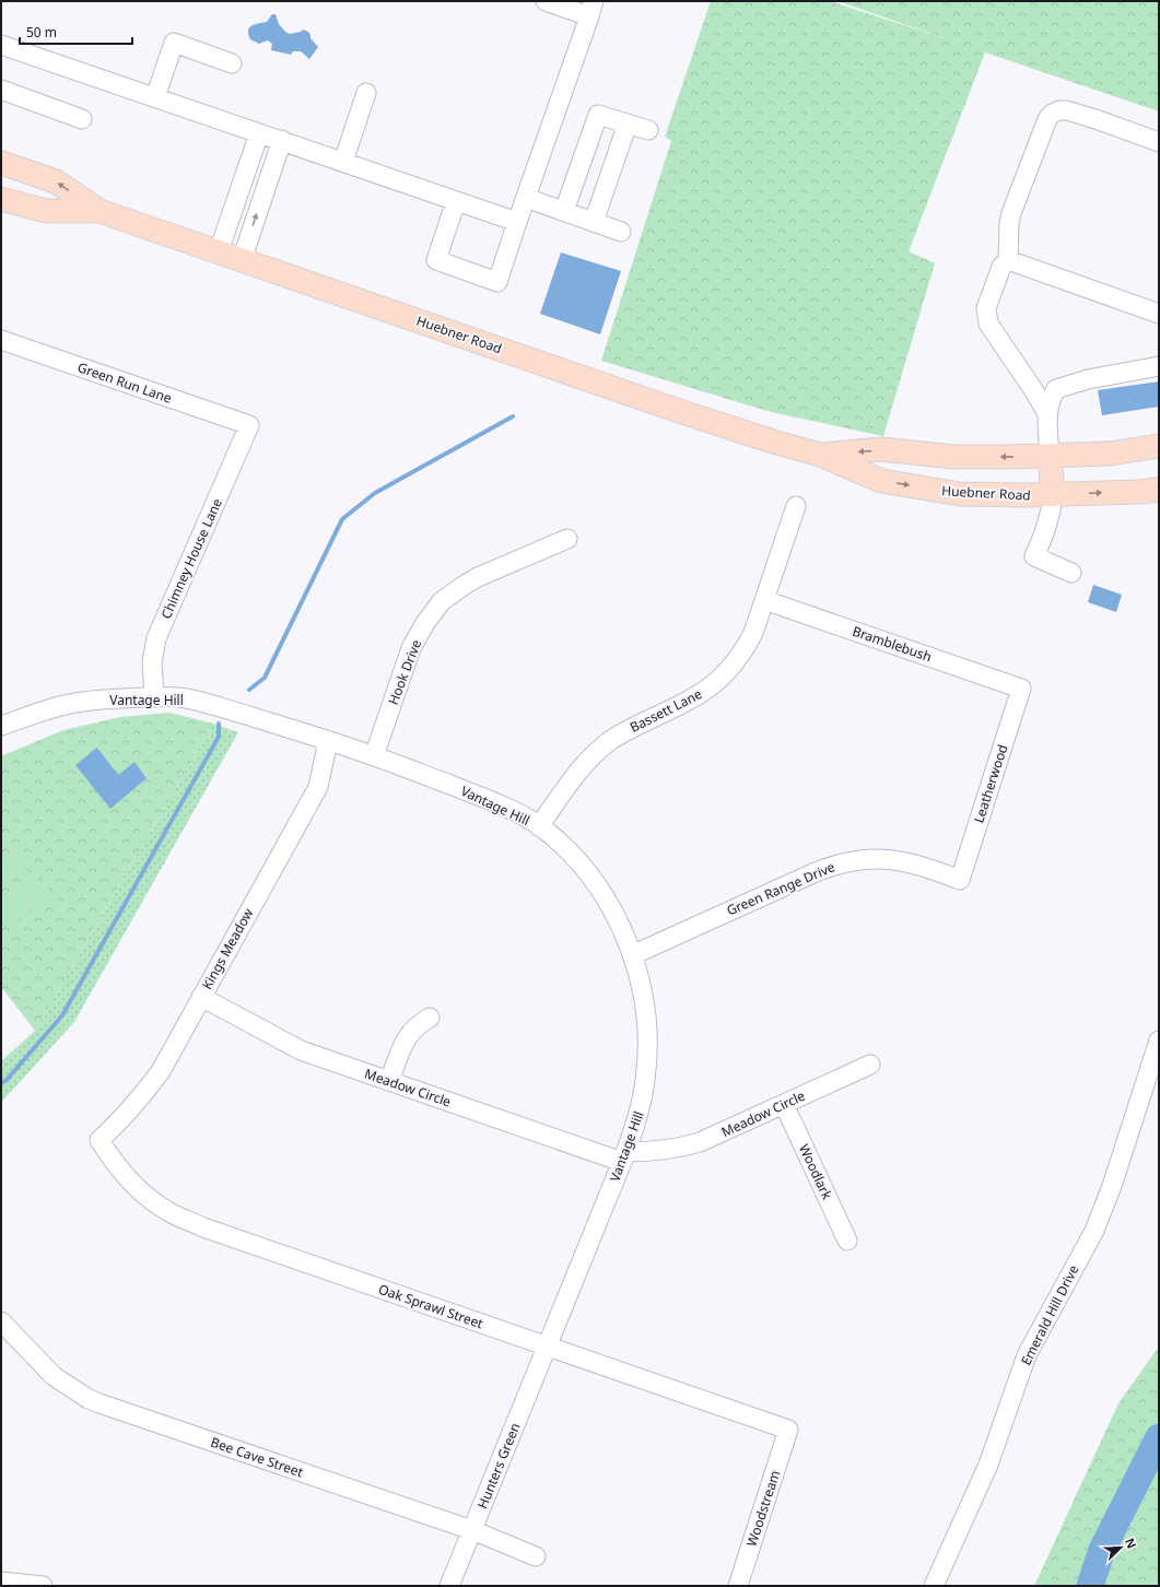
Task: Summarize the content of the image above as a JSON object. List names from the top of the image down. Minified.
{"streets":{"main road":["Huebner Road"],"street":["Green Run Lane","Chimney House Lane","Bramblebush","Hook Drive","Vantage Hill","Bassett Lane","Leatherwood","Green Range Drive","Kings Meadow","Meadow Circle","Woodlark","Oak Sprawl Street","Emerald Hill Drive","Bee Cave Street","Hunters Green","Woodstream"]},"crossings":[["Green Run Lane","Chimney House Lane"],["Chimney House Lane","Vantage Hill"],["Bramblebush","Bassett Lane"],["Bramblebush","Leatherwood"],["Hook Drive","Vantage Hill"],["Vantage Hill","Bassett Lane"],["Vantage Hill","Green Range Drive"],["Vantage Hill","Kings Meadow"],["Vantage Hill","Meadow Circle"],["Vantage Hill","Oak Sprawl Street"],["Vantage Hill","Hunters Green"],["Leatherwood","Green Range Drive"],["Kings Meadow","Meadow Circle"],["Kings Meadow","Oak Sprawl Street"],["Meadow Circle","Woodlark"],["Oak Sprawl Street","Hunters Green"],["Oak Sprawl Street","Woodstream"],["Bee Cave Street","Hunters Green"]],"scale_bar":"50 m","north":"top right"}
